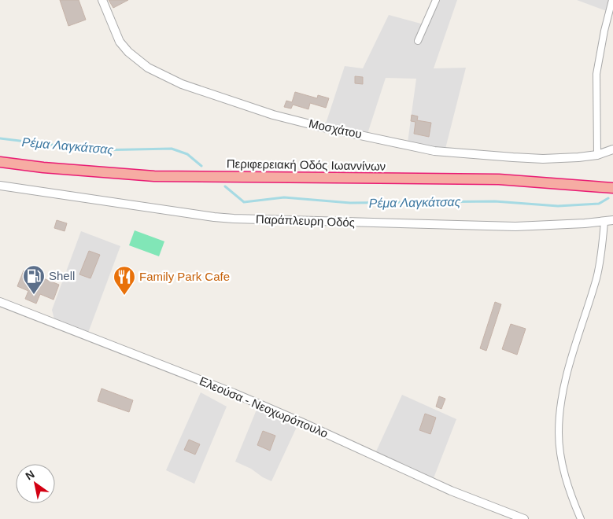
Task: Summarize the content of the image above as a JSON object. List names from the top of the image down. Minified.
{"streets":{"highway":["Περιφερειακή Οδός Ιωαννίνων"],"street":["Μοσχάτου","Παράπλευρη Οδός","Ελεούσα - Νεοχωρόπουλο"]},"water":["Ρέμα Λαγκάτσας"],"places":{"fuel station":["Shell"],"restaurant":["Family Park Cafe"]},"north":"top left"}
